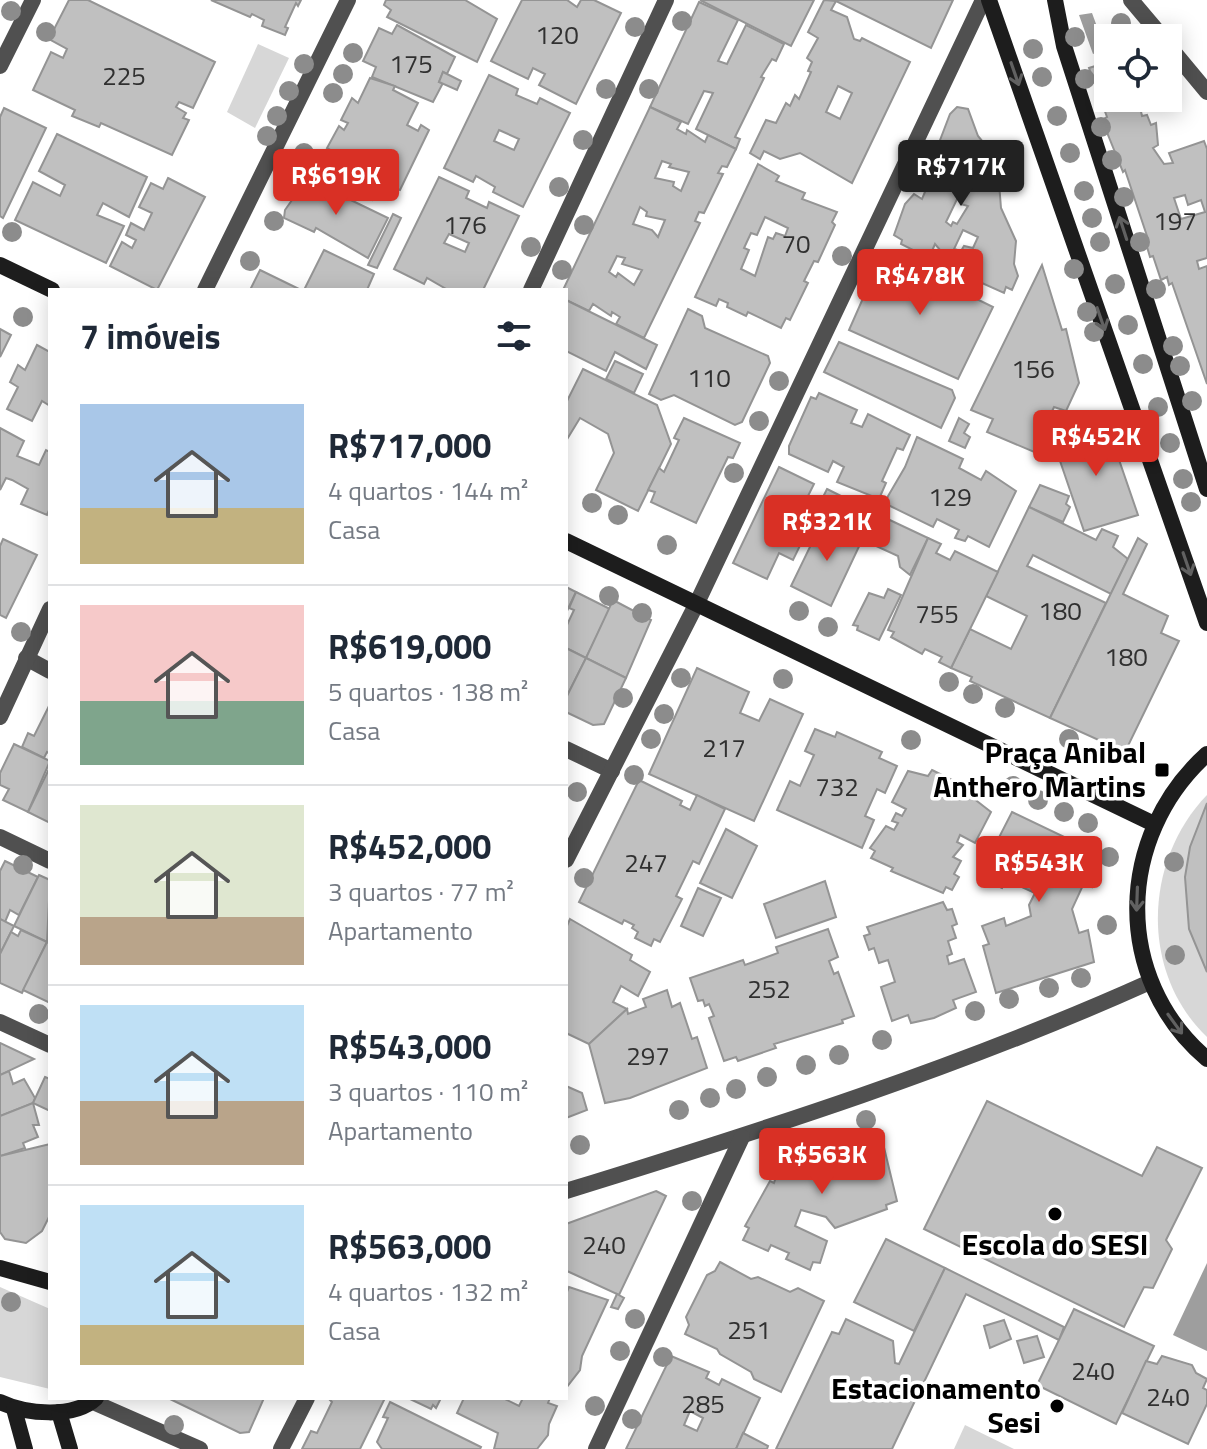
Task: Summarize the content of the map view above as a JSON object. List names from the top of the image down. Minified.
{"places":{"transit":["Praça Anibal Anthero Martins"],"other":["Escola do SESI","Estacionamento Sesi"]},"house_numbers":["120","175","225","197","176","70","156","110","129","180","755","180","217","732","247","252","297","240","251","240","240","285"],"page":{"price":["R$717K","R$619K","R$478K","R$452K","R$321K","R$543K","R$563K"],"heading":"7 imóveis","list":[{"name":"R$717,000","note":"4 quartos · 144 m² · Casa"},{"name":"R$619,000","note":"5 quartos · 138 m² · Casa"},{"name":"R$452,000","note":"3 quartos · 77 m² · Apartamento"},{"name":"R$543,000","note":"3 quartos · 110 m² · Apartamento"},{"name":"R$563,000","note":"4 quartos · 132 m² · Casa"}]}}
